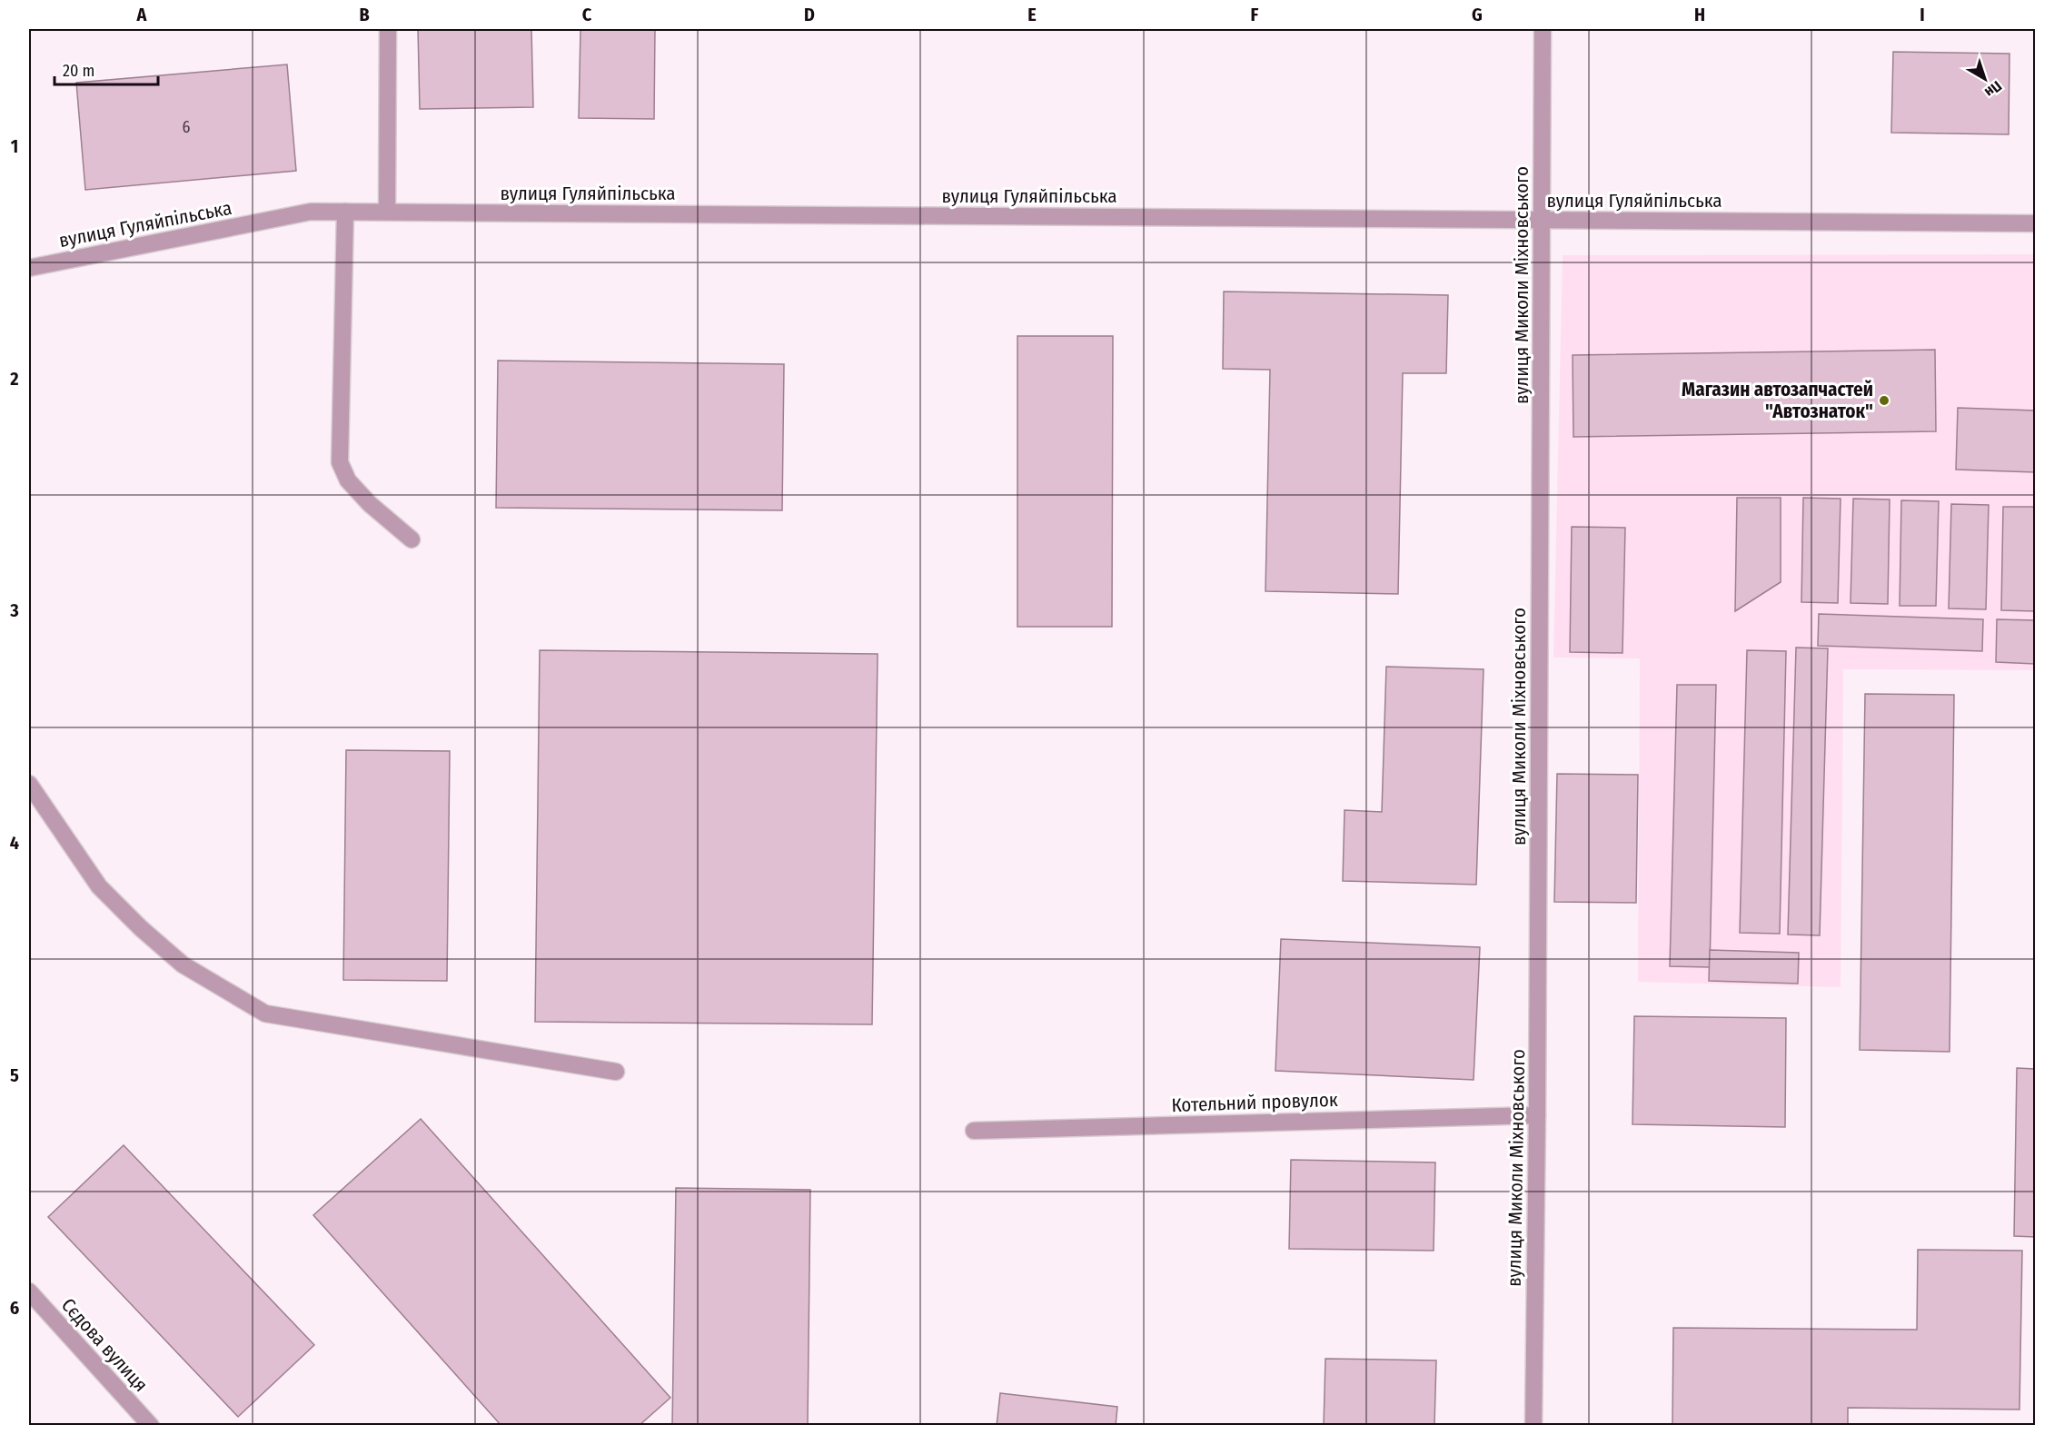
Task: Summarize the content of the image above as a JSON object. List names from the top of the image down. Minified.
{"streets":{"street":["вулиця Гуляйпільська","вулиця Миколи Міхновського","Котельний провулок","Сєдова вулиця"]},"crossings":[["вулиця Гуляйпільська","вулиця Миколи Міхновського"],["вулиця Миколи Міхновського","Котельний провулок"]],"places":["Магазин автозапчастей \"Автознаток\""],"house_numbers":["6"],"scale_bar":"20 m","north":"bottom right","grid":{"columns":["A","B","C","D","E","F","G","H","I"],"rows":["1","2","3","4","5","6"]}}
